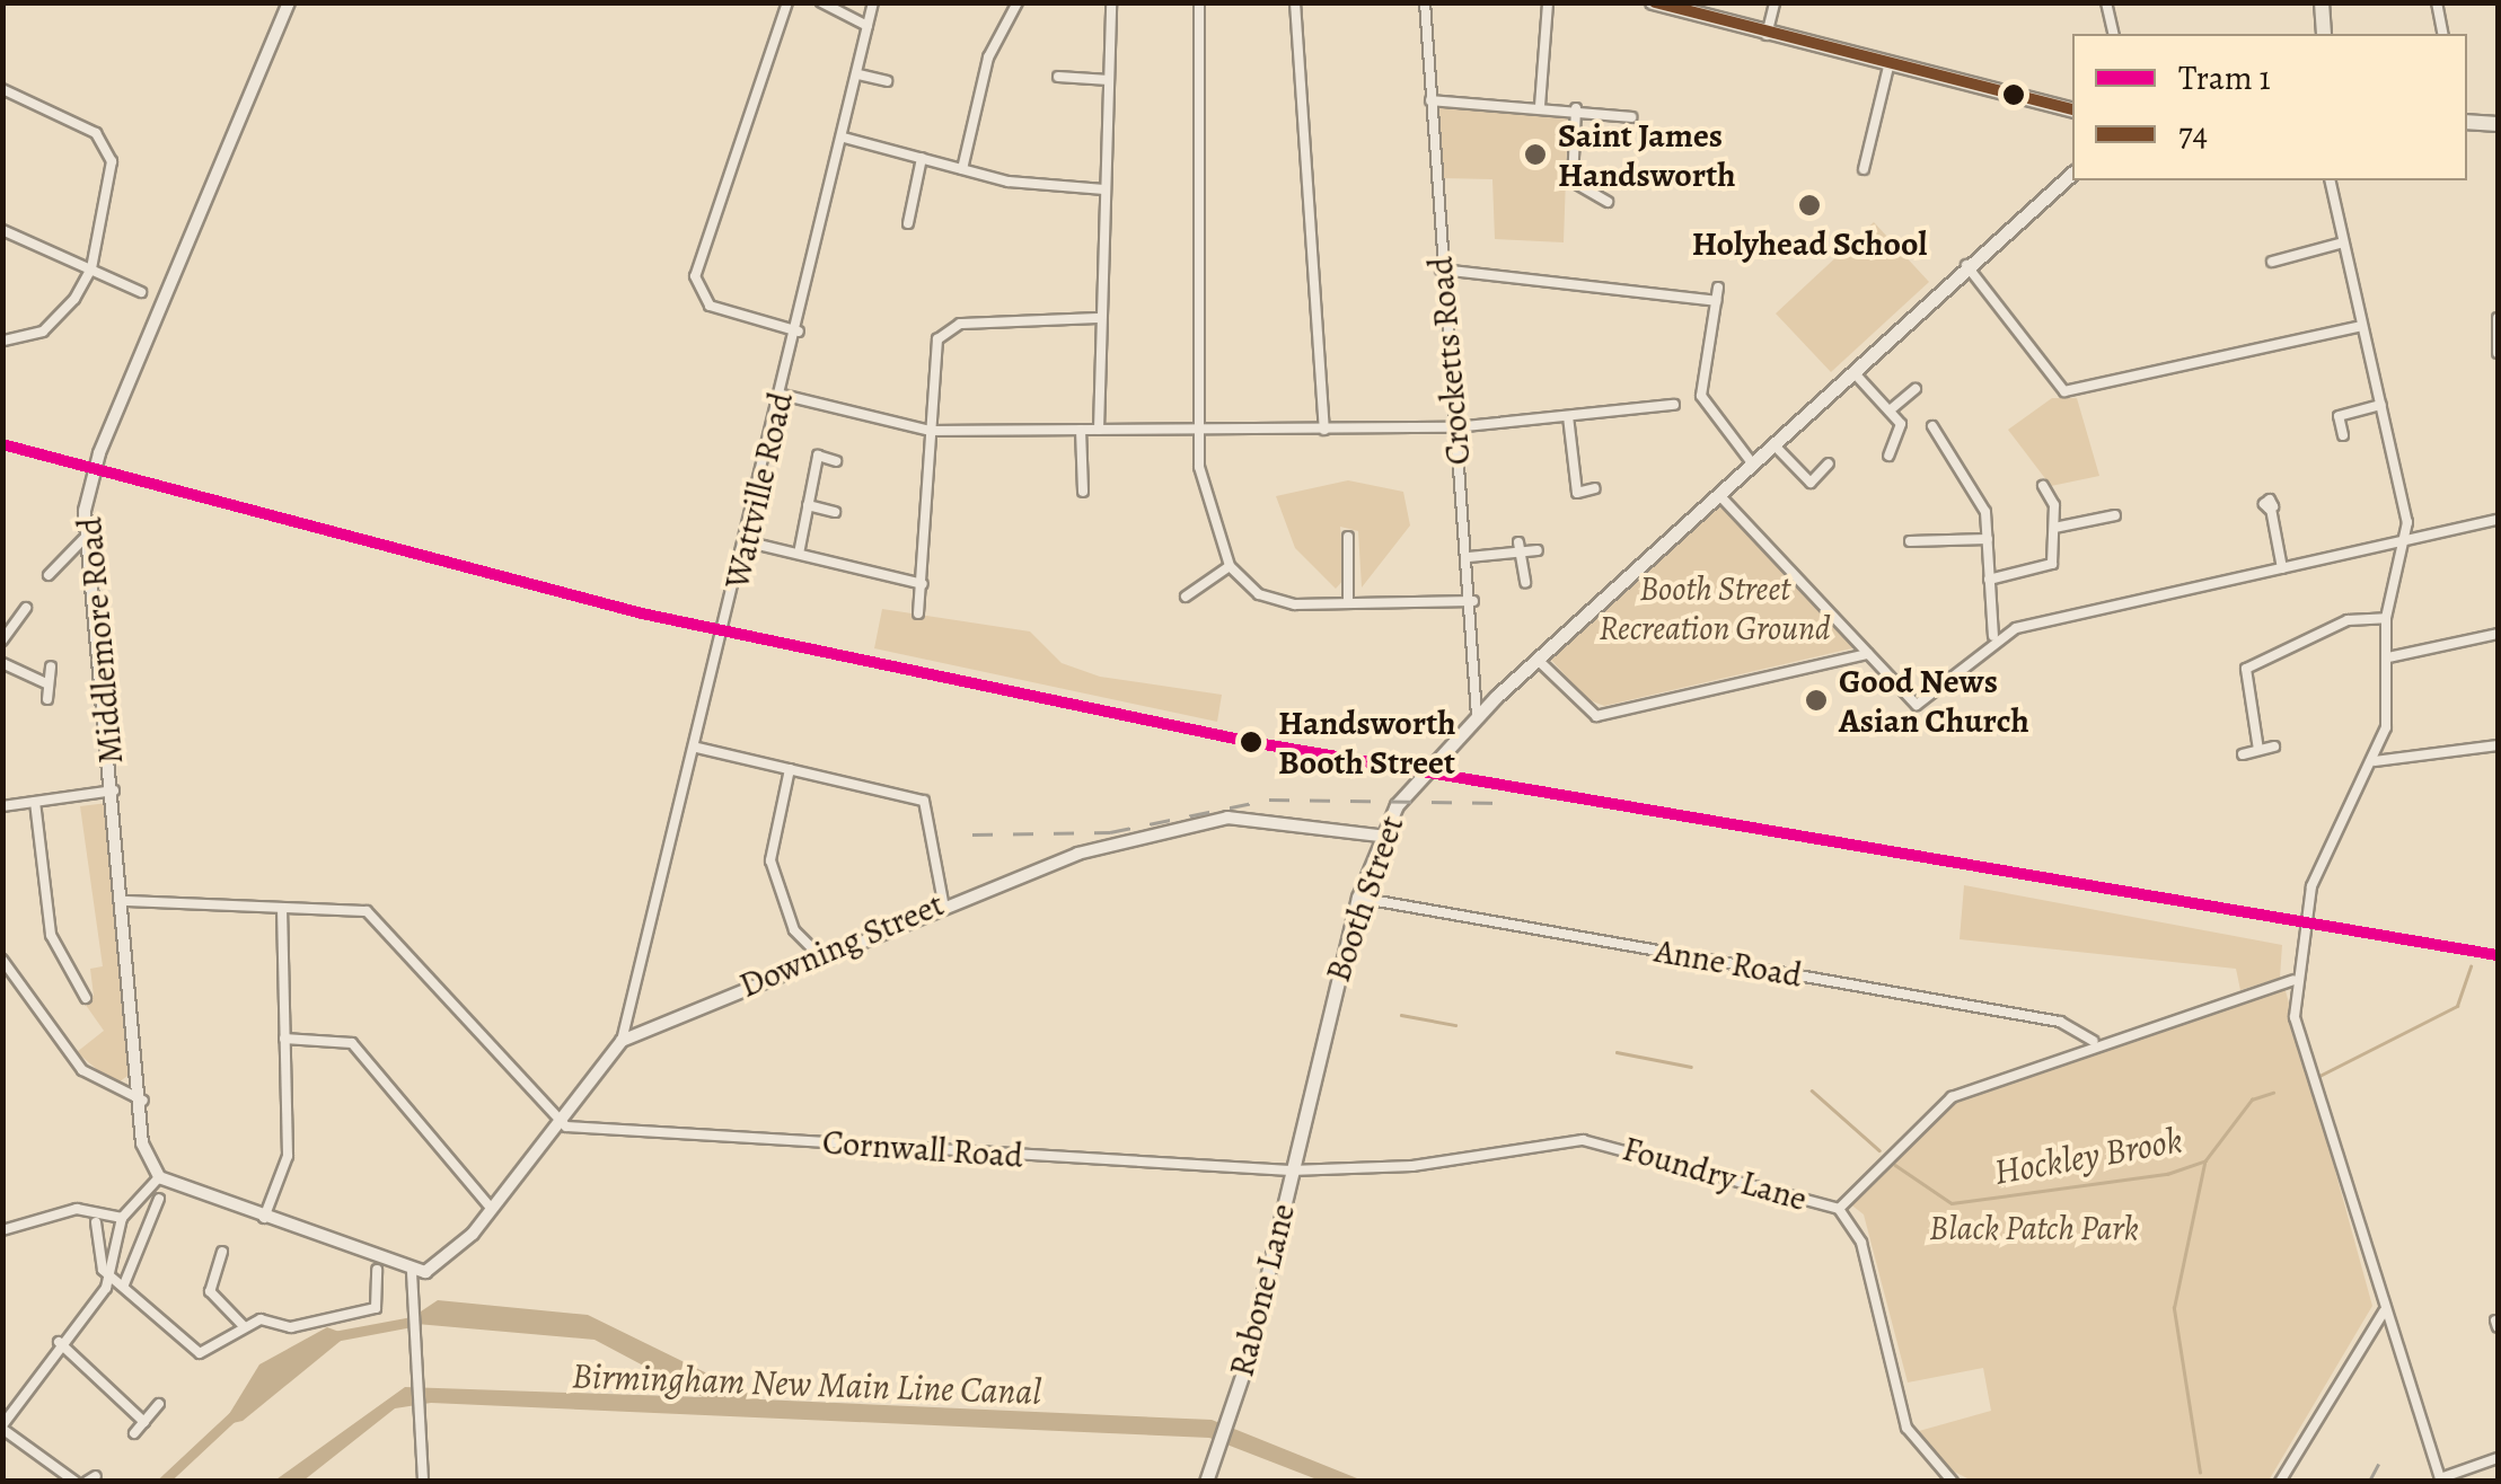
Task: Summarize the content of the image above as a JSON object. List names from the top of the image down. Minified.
{"streets":{"main road":["Booth Street","Rabone Lane"],"street":["Crocketts Road","Wattville Road","Middlemore Road","Downing Street","Anne Road","Cornwall Road","Foundry Lane"]},"crossings":[["Crocketts Road","Booth Street"],["Wattville Road","Downing Street"],["Booth Street","Downing Street"],["Booth Street","Anne Road"],["Booth Street","Cornwall Road"],["Booth Street","Foundry Lane"],["Booth Street","Rabone Lane"],["Downing Street","Cornwall Road"],["Cornwall Road","Foundry Lane"],["Cornwall Road","Rabone Lane"],["Foundry Lane","Rabone Lane"]],"water":["Hockley Brook","Birmingham New Main Line Canal"],"parks":["Booth Street Recreation Ground","Black Patch Park"],"places":["Saint James Handsworth","Holyhead School","Good News Asian Church","Handsworth Booth Street"],"lines":["transit line 74","tram line 1"],"legend":["Tram 1","74"]}
